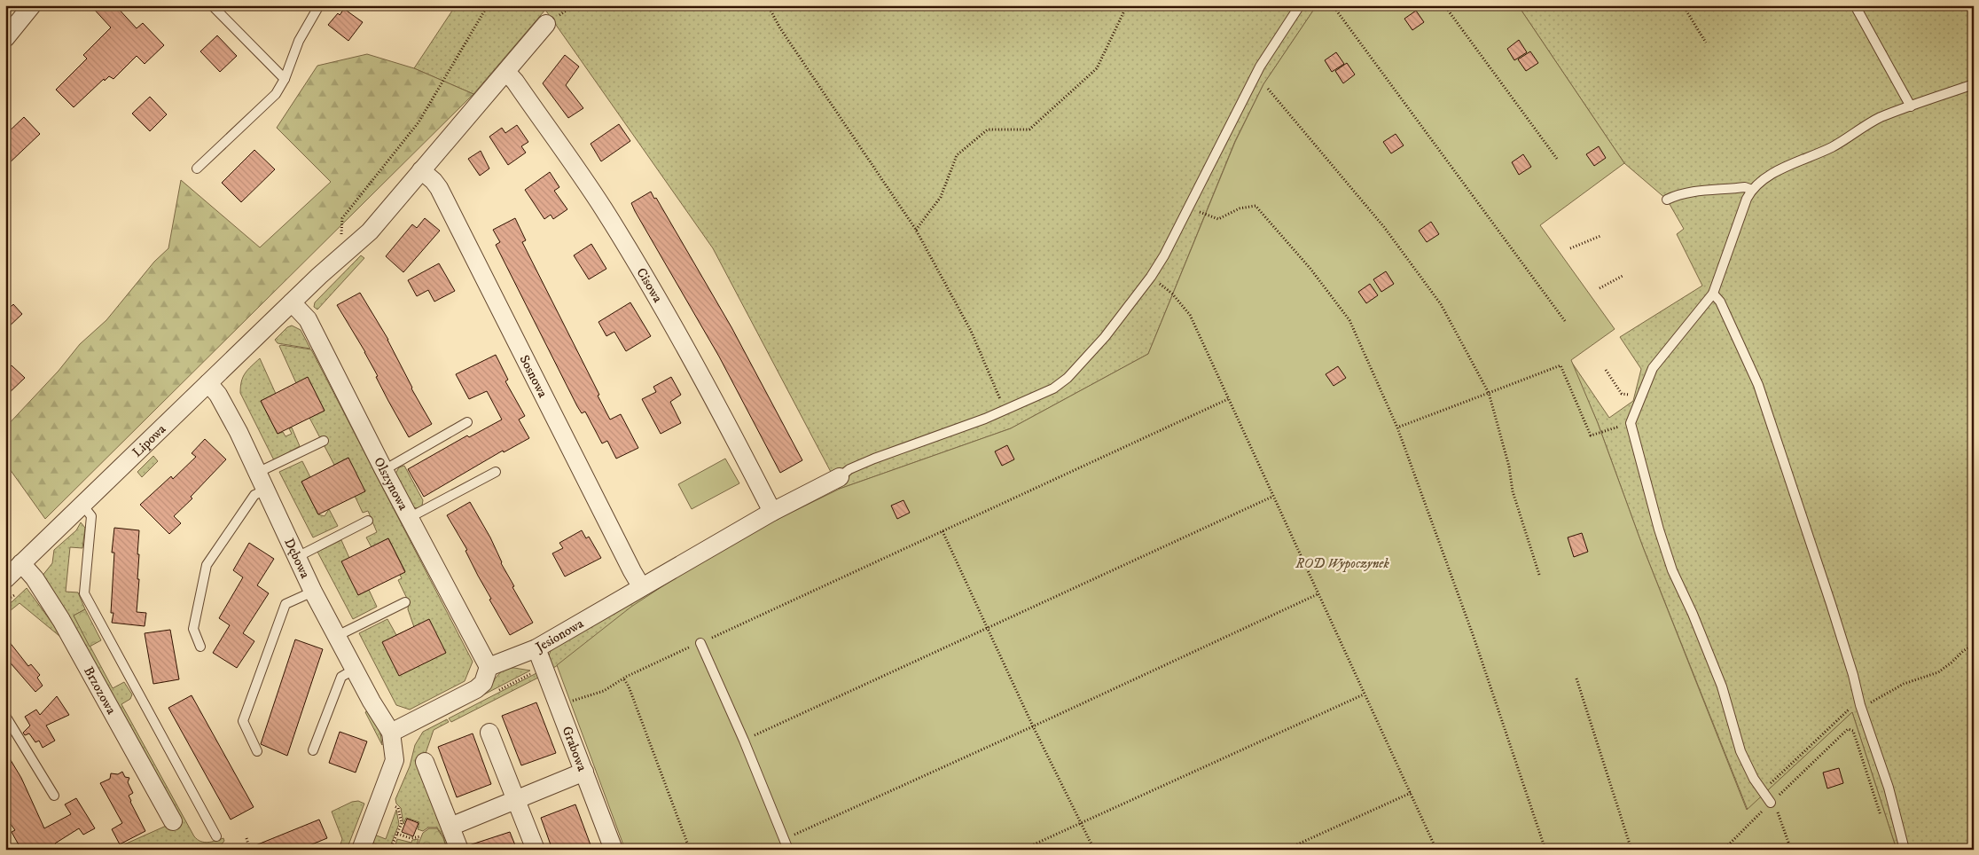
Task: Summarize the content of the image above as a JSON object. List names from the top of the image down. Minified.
{"streets":{"street":["Cisowa","Sosnowa","Lipowa","Olszynowa","Dębowa","Jesionowa","Brzozowa","Grabowa"]},"crossings":[["Cisowa","Lipowa"],["Cisowa","Jesionowa"],["Sosnowa","Lipowa"],["Sosnowa","Jesionowa"],["Lipowa","Olszynowa"],["Lipowa","Dębowa"],["Lipowa","Brzozowa"],["Olszynowa","Jesionowa"],["Jesionowa","Grabowa"]],"parks":["ROD Wypoczynek"]}
